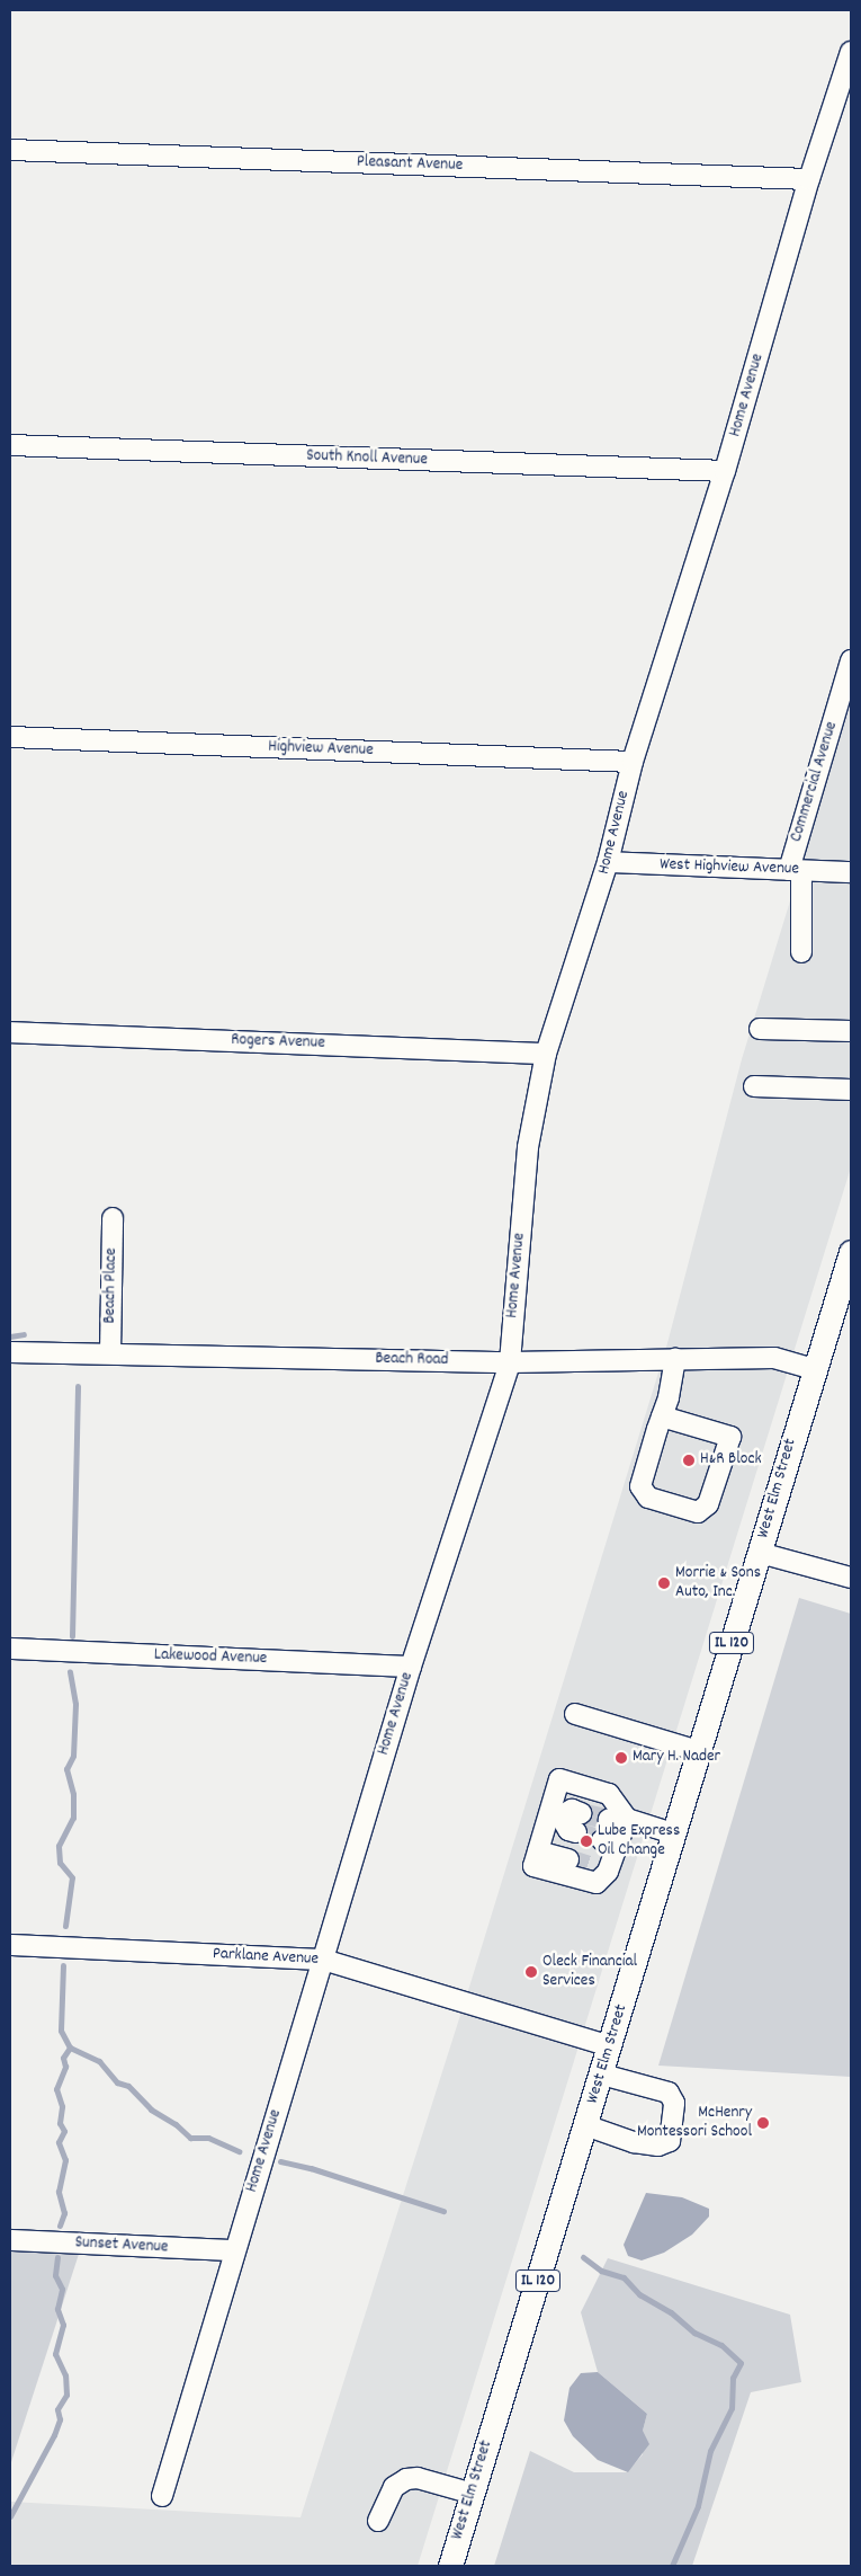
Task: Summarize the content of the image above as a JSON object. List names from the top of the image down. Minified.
{"streets":{"main road":["West Elm Street","IL 120"],"street":["Pleasant Avenue","Home Avenue","South Knoll Avenue","Highview Avenue","Commercial Avenue","West Highview Avenue","Rogers Avenue","Beach Place","Beach Road","Lakewood Avenue","Parklane Avenue","Sunset Avenue"]},"crossings":[["Pleasant Avenue","Home Avenue"],["Home Avenue","South Knoll Avenue"],["Home Avenue","Highview Avenue"],["Home Avenue","West Highview Avenue"],["Home Avenue","Rogers Avenue"],["Home Avenue","Beach Road"],["Home Avenue","Lakewood Avenue"],["Home Avenue","Parklane Avenue"],["Home Avenue","Sunset Avenue"],["Commercial Avenue","West Highview Avenue"],["Beach Place","Beach Road"],["Beach Road","West Elm Street"],["West Elm Street","Parklane Avenue"]],"places":["H&R Block","Morrie & Sons Auto, Inc.","Mary H. Nader","Lube Express Oil Change","Oleck Financial Services","McHenry Montessori School"]}
